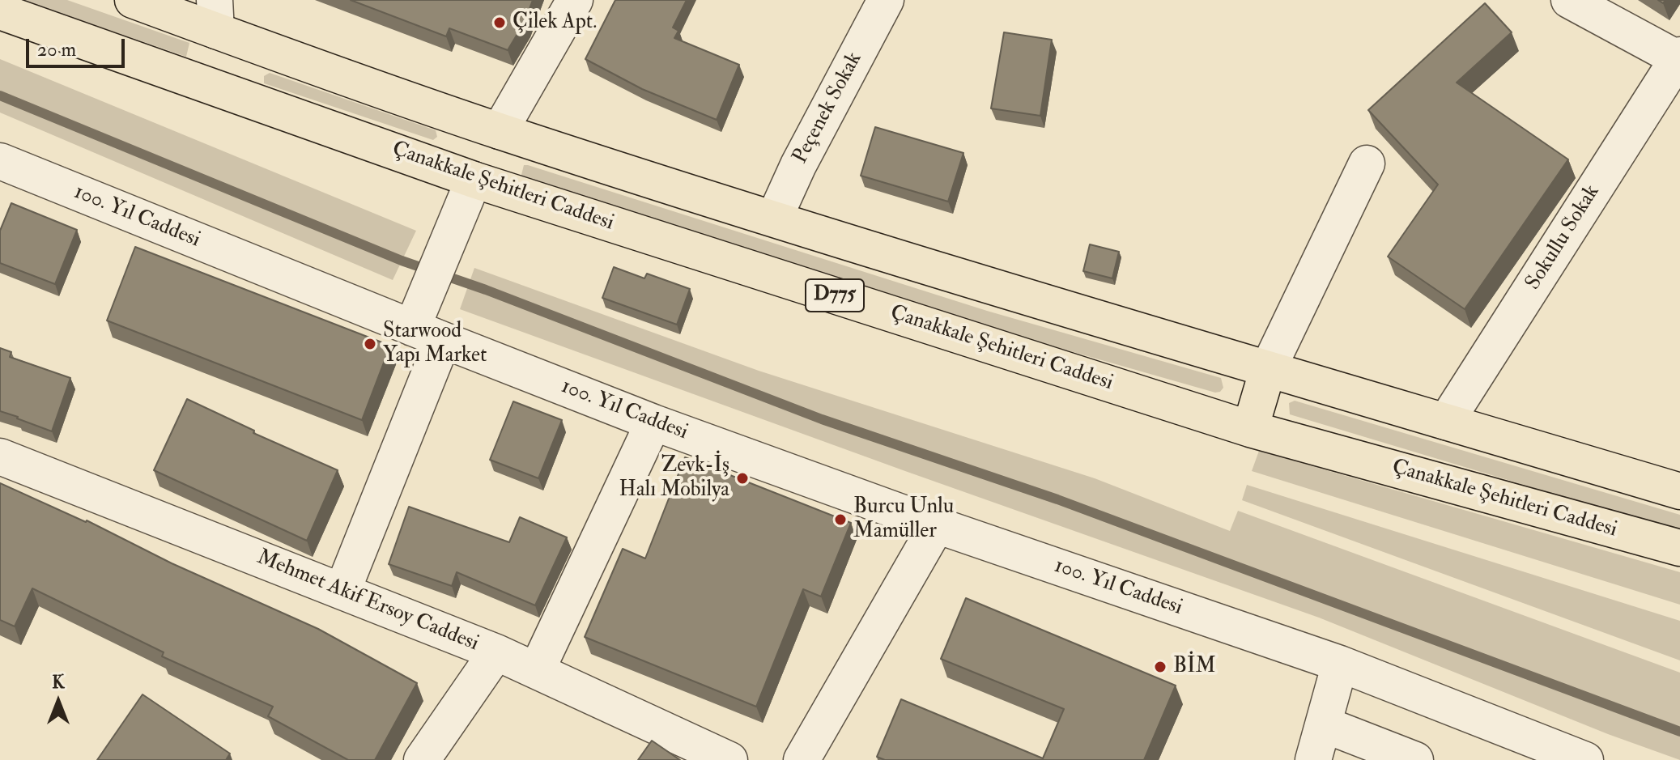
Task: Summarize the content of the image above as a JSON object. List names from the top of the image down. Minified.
{"streets":{"main road":["Çanakkale Şehitleri Caddesi","D775"],"street":["Peçenek Sokak","100. Yıl Caddesi","Sokullu Sokak","Mehmet Akif Ersoy Caddesi"]},"places":["Çilek Apt.","Starwood Yapı Market","Zevk-İş Halı Mobilya","Burcu Unlu Mamüller","BİM"],"scale_bar":"20 m","north":"top"}
